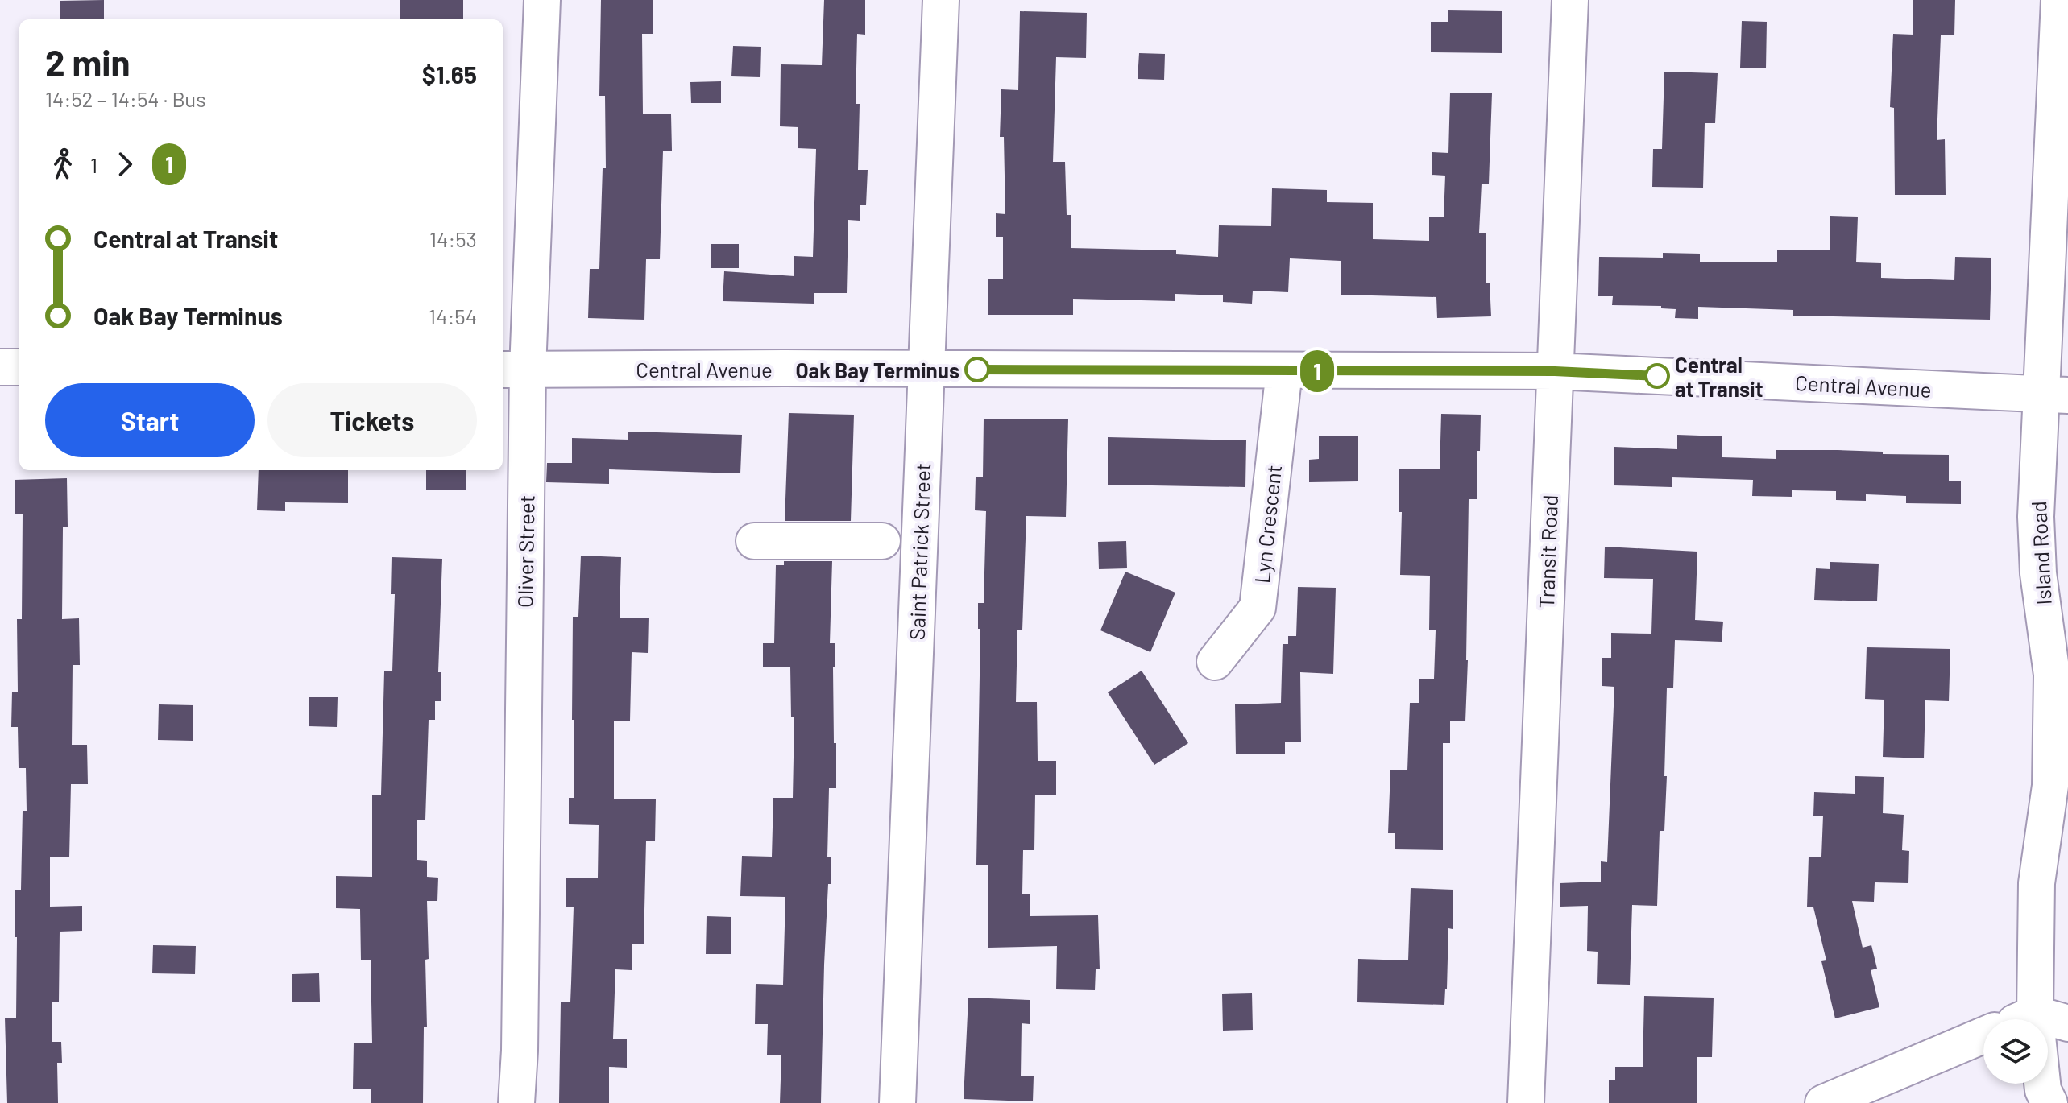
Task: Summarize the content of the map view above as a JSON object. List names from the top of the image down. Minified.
{"streets":{"street":["Central Avenue","Lyn Crescent","Oliver Street","Saint Patrick Street","Transit Road","Island Road"]},"crossings":[["Central Avenue","Lyn Crescent"],["Central Avenue","Oliver Street"],["Central Avenue","Saint Patrick Street"],["Central Avenue","Transit Road"],["Central Avenue","Island Road"]],"places":["Oak Bay Terminus","Central at Transit"],"lines":["bus line 1"],"page":{"on_map":"1","heading":["2 min","14:52 – 14:54 · Bus","$1.65"],"legs":["1","1"],"list":[{"name":"Central at Transit","value":"14:53"},{"name":"Oak Bay Terminus","value":"14:54"}],"buttons":["Start","Tickets"]}}
